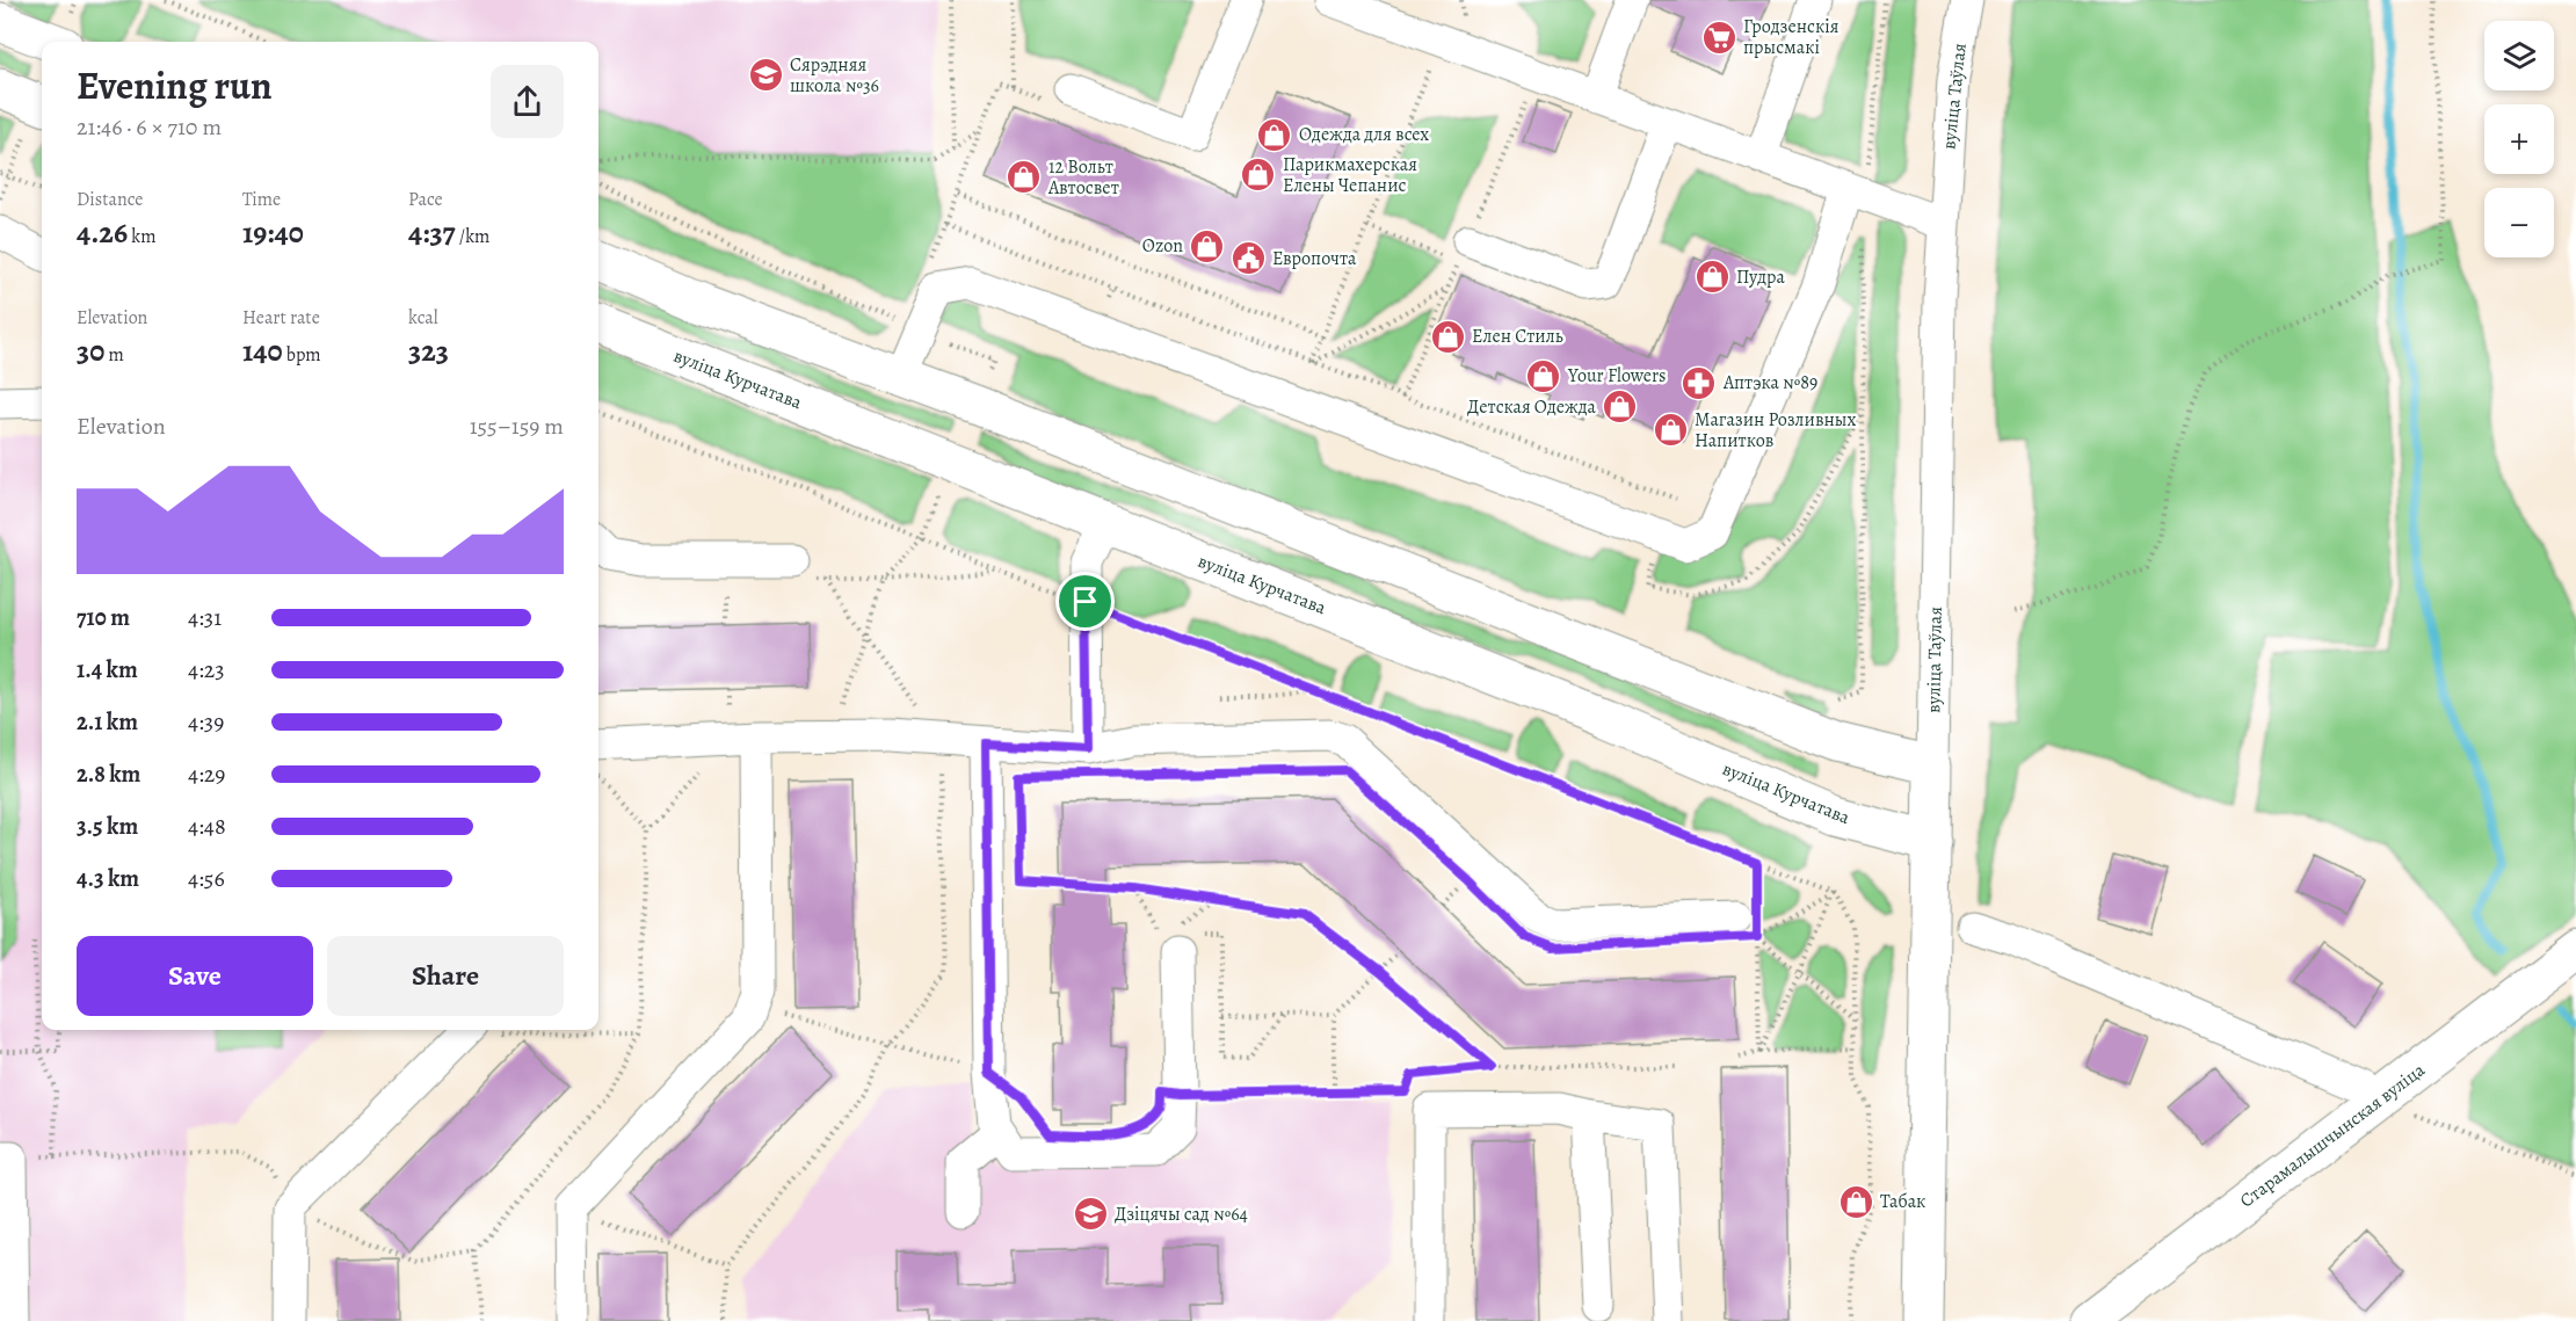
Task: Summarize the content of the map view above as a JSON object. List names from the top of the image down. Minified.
{"streets":{"main road":["вуліца Таўлая","вуліца Курчатава","Старамалышчынская вуліца"]},"crossings":[["вуліца Таўлая","вуліца Курчатава"]],"places":{"supermarket":["Гродзенскія прысмакі"],"school or university":["Сярэдняя школа №36","Дзіцячы сад №64"],"shop":["Одежда для всех","Парикмахерская Елены Чепанис","12 Вольт Автосвет","Ozon","Пудра","Елен Стиль","Your Flowers","Детская Одежда","Магазин Розливных Напитков","Табак"],"public building":["Европочта"],"pharmacy":["Аптэка №89"]},"page":{"map_buttons":["+","−"],"heading":["Evening run","21:46 · 6 × 710 m"],"stats":[["Distance","4.26 km"],["Time","19:40"],["Pace","4:37 /km"],["Elevation","30 m"],["Heart rate","140 bpm"],["kcal","323"]],"chart":["Elevation","155–159 m"],"list":[{"name":"710 m","note":"4:31"},{"name":"1.4 km","note":"4:23"},{"name":"2.1 km","note":"4:39"},{"name":"2.8 km","note":"4:29"},{"name":"3.5 km","note":"4:48"},{"name":"4.3 km","note":"4:56"}],"buttons":["Save","Share"]}}
